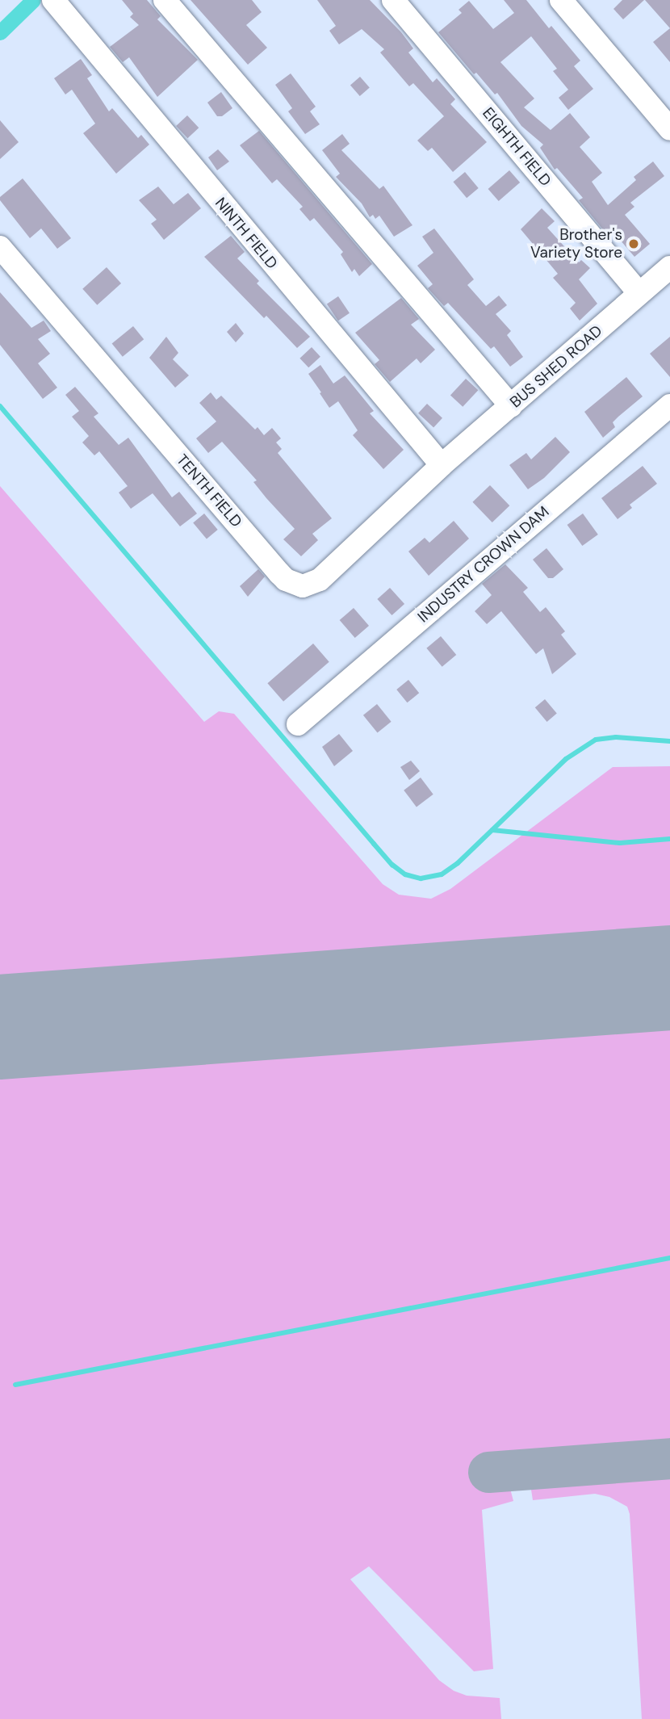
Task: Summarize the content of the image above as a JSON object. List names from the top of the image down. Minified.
{"streets":{"street":["EIGHTH FIELD","NINTH FIELD","BUS SHED ROAD","TENTH FIELD","INDUSTRY CROWN DAM"]},"crossings":[["EIGHTH FIELD","BUS SHED ROAD"],["NINTH FIELD","BUS SHED ROAD"],["NINTH FIELD","TENTH FIELD"],["BUS SHED ROAD","TENTH FIELD"]],"places":["Brother's Variety Store"]}
